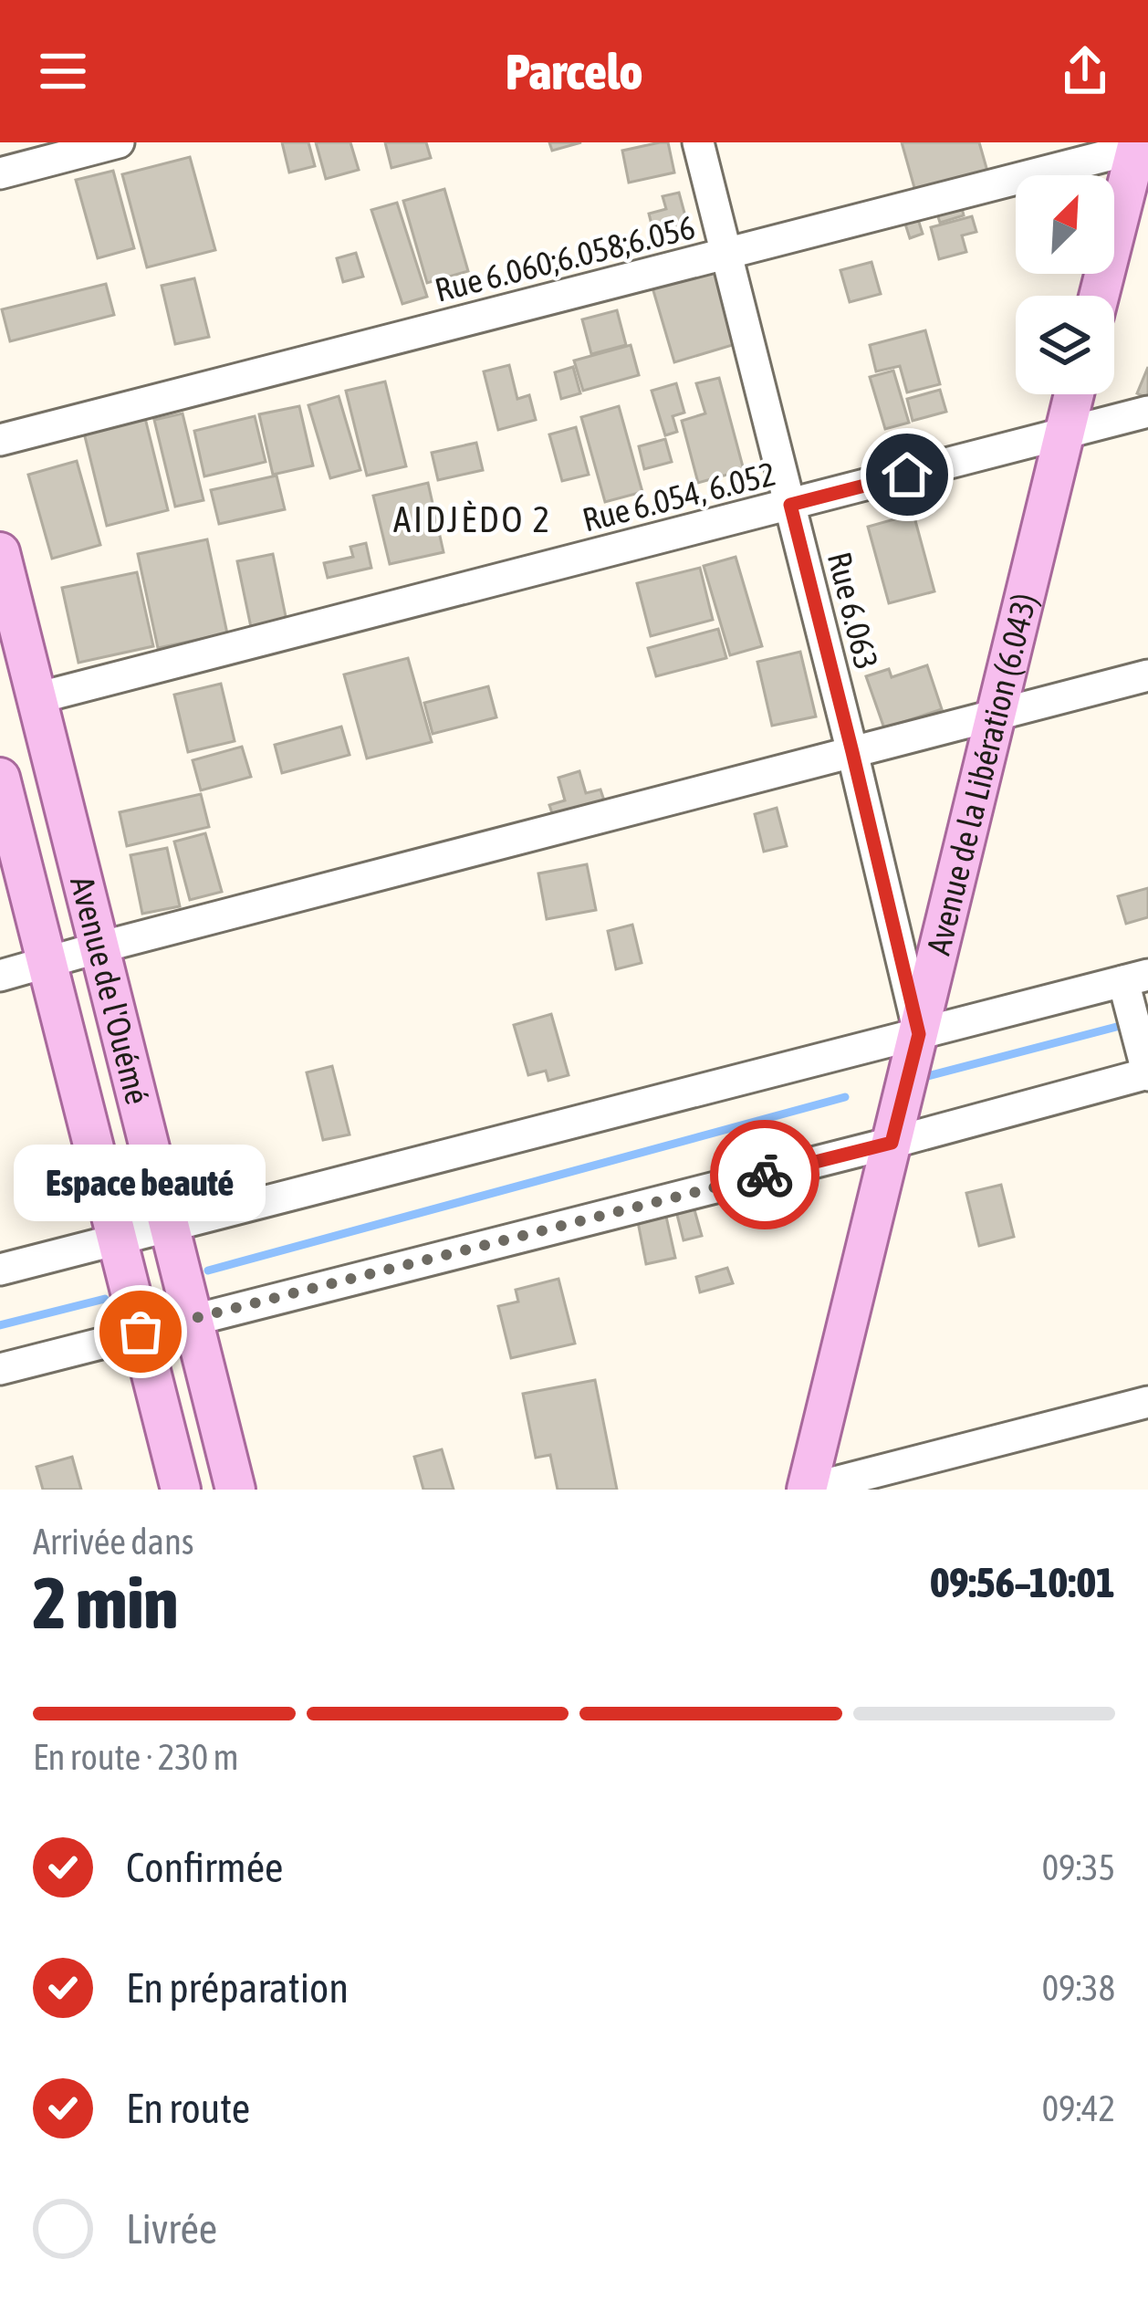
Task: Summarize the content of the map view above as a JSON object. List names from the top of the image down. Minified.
{"streets":{"main road":["Avenue de la Libération (6.043)","Avenue de l'Ouémé"],"street":["Rue 6.060;6.058;6.056","Rue 6.054, 6.052","Rue 6.063"]},"crossings":[["Rue 6.060;6.058;6.056","Rue 6.063"],["Rue 6.054, 6.052","Rue 6.063"],["Rue 6.054, 6.052","Avenue de la Libération (6.043)"],["Rue 6.054, 6.052","Avenue de l'Ouémé"],["Rue 6.063","Avenue de la Libération (6.043)"]],"districts":["AIDJÈDO 2"],"places":["Espace beauté"],"north":"top right","page":{"header":"Parcelo","bubble":"Espace beauté","heading":["2 min","Arrivée dans","09:56–10:01"],"bar":"En route · 230 m","list":[["Confirmée","09:35"],["En préparation","09:38"],["En route","09:42"],"Livrée"]}}
